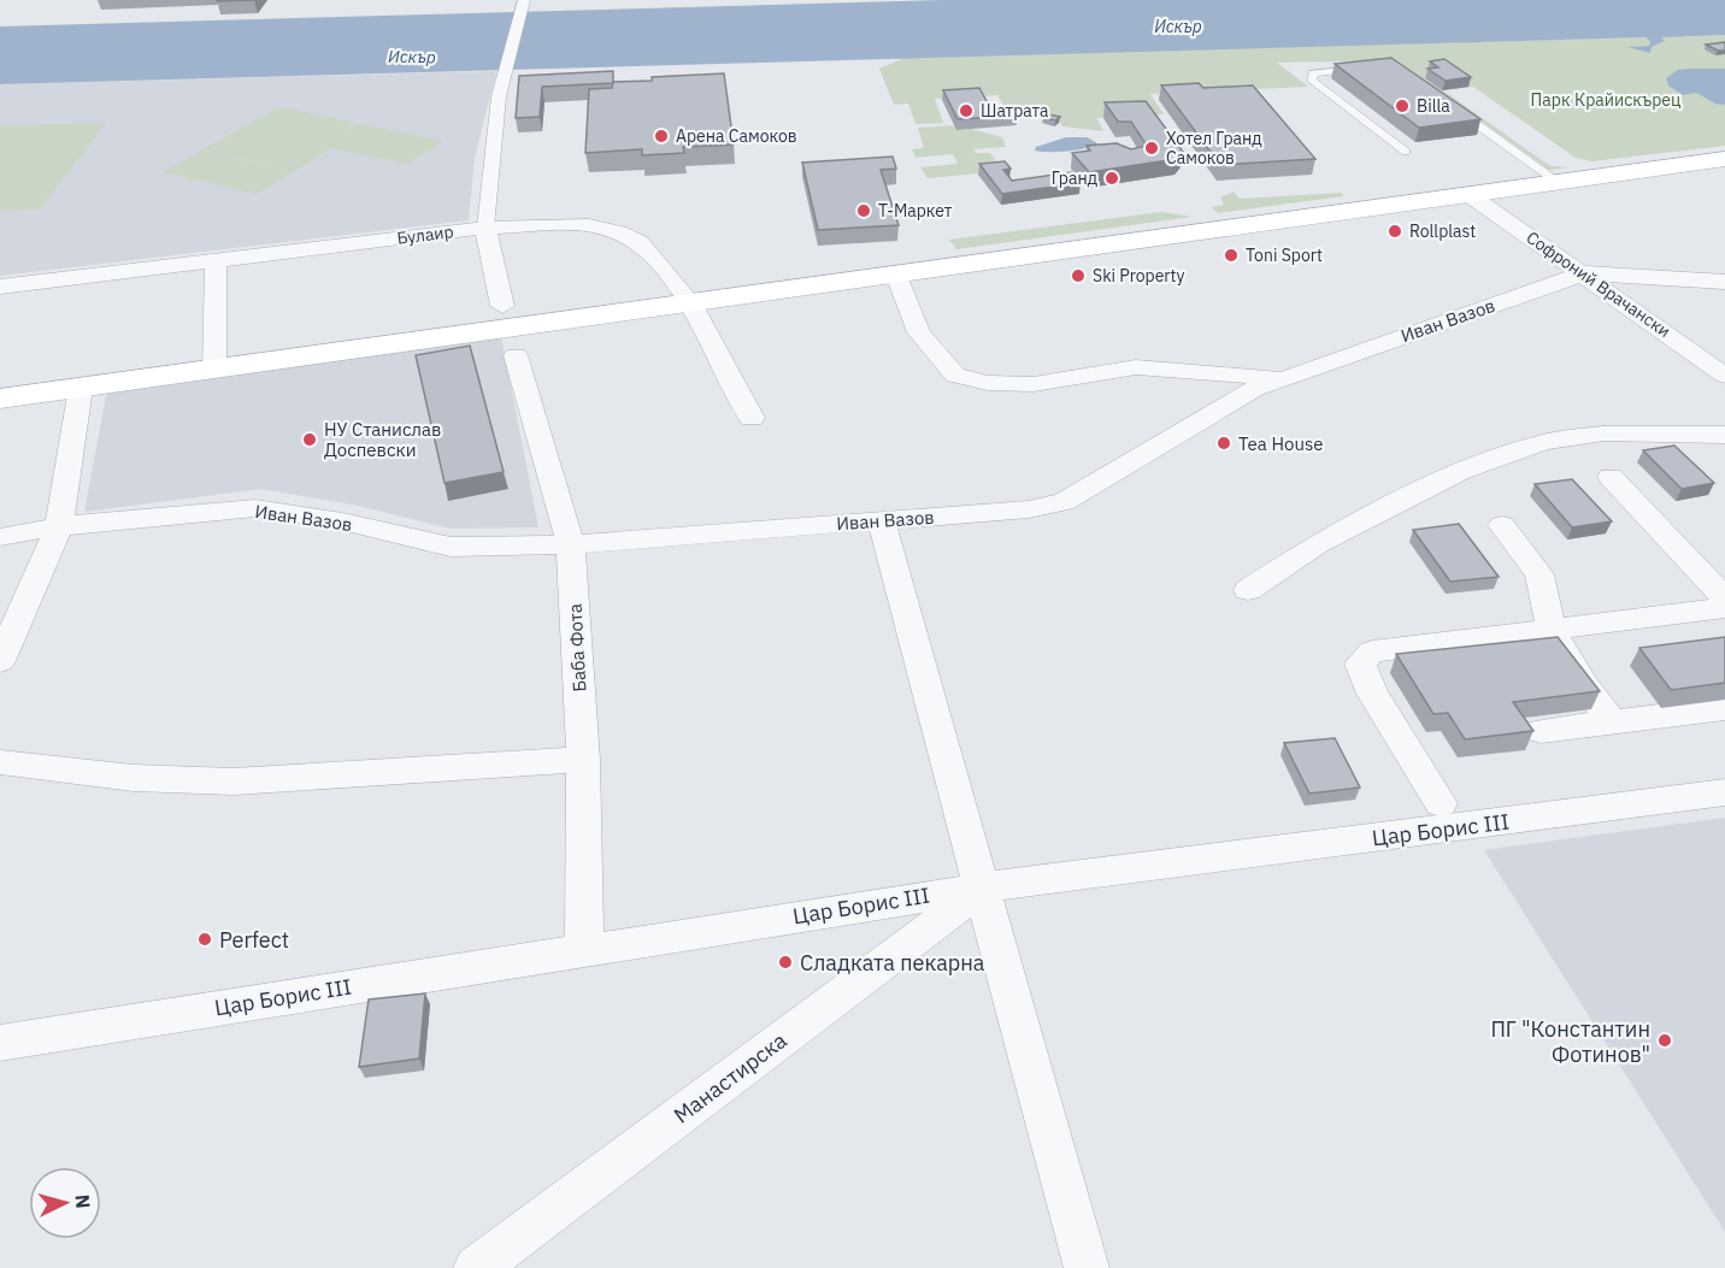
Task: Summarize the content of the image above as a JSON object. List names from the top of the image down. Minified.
{"streets":{"street":["Булаир","Софроний Врачански","Иван Вазов","Баба Фота","Цар Борис III","Манастирска"]},"crossings":[["Софроний Врачански","Иван Вазов"],["Иван Вазов","Баба Фота"],["Баба Фота","Цар Борис III"],["Цар Борис III","Манастирска"]],"water":["Искър"],"parks":["Парк Крайискърец"],"places":["Billa","Шатрата","Арена Самоков","Хотел Гранд Самоков","Гранд","Т-Маркет","Rollplast","Toni Sport","Ski Property","НУ Станислав Доспевски","Tea House","Perfect","Сладката пекарна","ПГ \"Константин Фотинов\""],"north":"right"}
